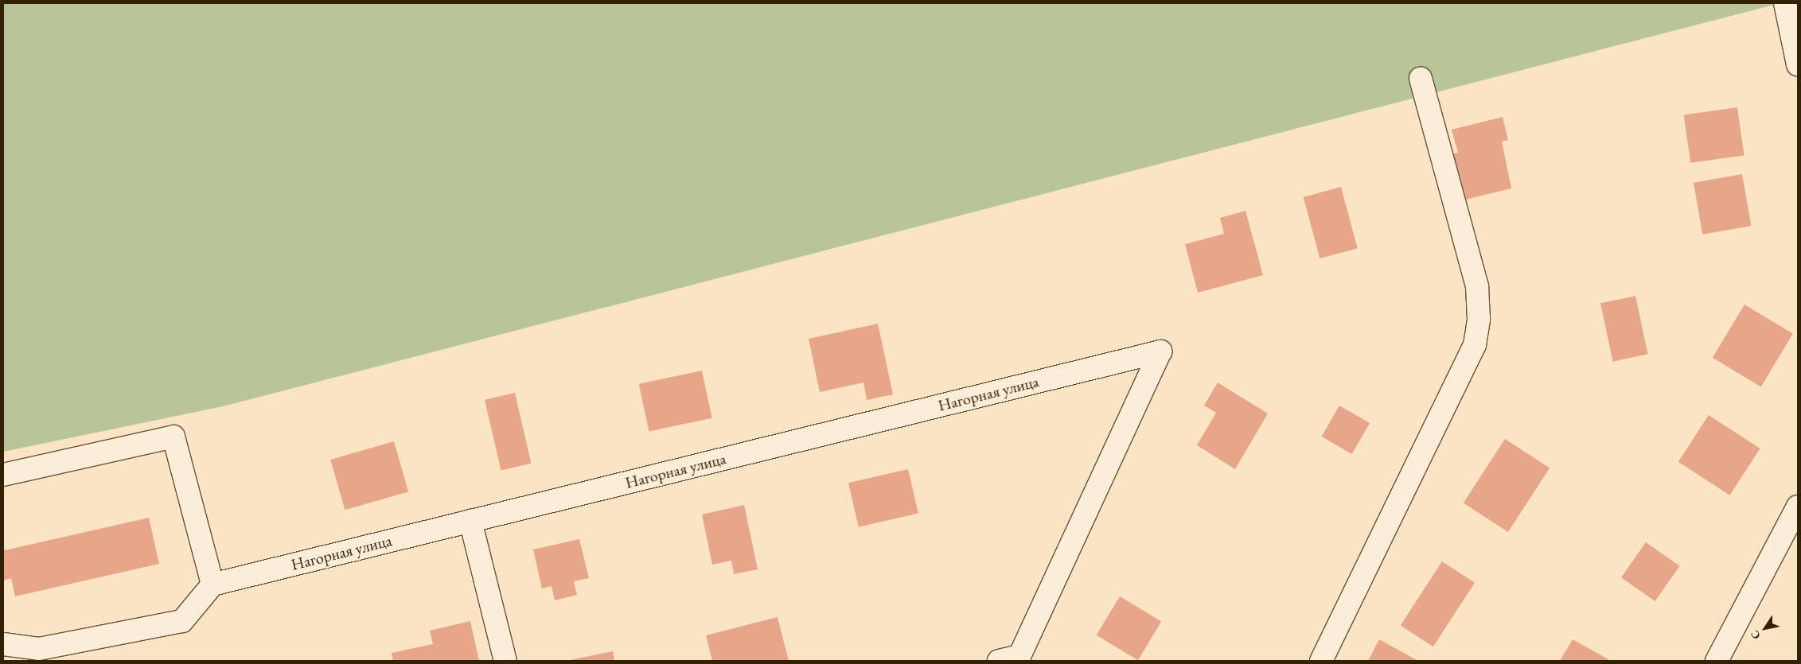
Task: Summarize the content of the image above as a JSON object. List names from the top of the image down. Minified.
{"streets":{"street":["Нагорная улица"]},"north":"bottom left"}
